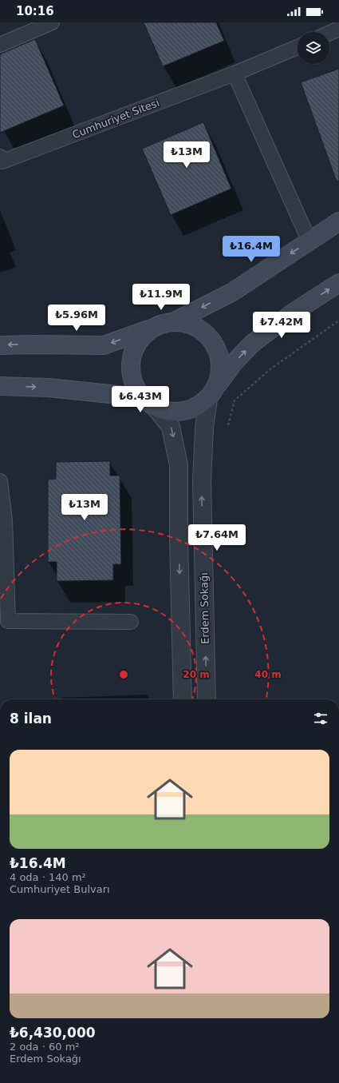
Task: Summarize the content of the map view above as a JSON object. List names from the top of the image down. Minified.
{"streets":{"street":["Erdem Sokağı"],"lane":["Cumhuriyet Sitesi"]},"page":{"status":"10:16","price":["₺13M","₺16.4M","₺11.9M","₺5.96M","₺7.42M","₺6.43M","₺13M","₺7.64M"],"heading":"8 ilan","list":[{"name":"₺16.4M","note":"4 oda · 140 m² · Cumhuriyet Bulvarı"},{"name":"₺6,430,000","note":"2 oda · 60 m² · Erdem Sokağı"}]},"rings":["20 m","40 m"]}
